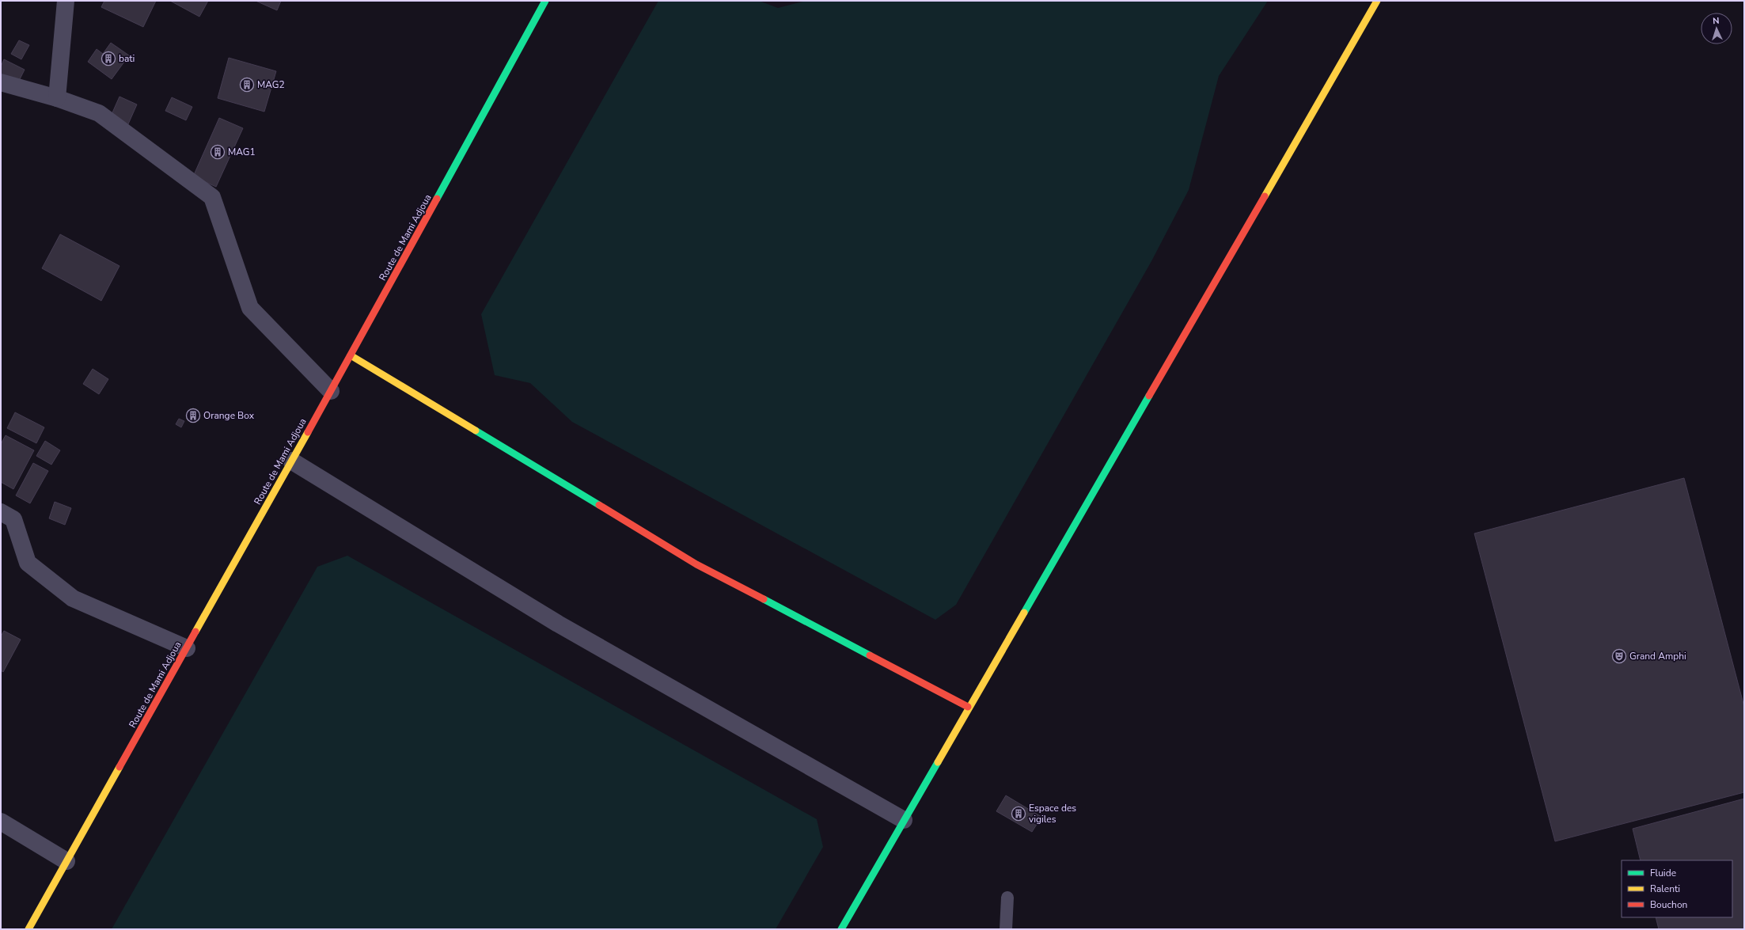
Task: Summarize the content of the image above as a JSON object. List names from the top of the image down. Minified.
{"streets":{"street":["Route de Mami Adjoua"]},"places":{"building":["bati","MAG2","MAG1","Orange Box","Espace des vigiles"],"theatre":["Grand Amphi"]},"legend":["Fluide","Ralenti","Bouchon"],"north":"top"}
